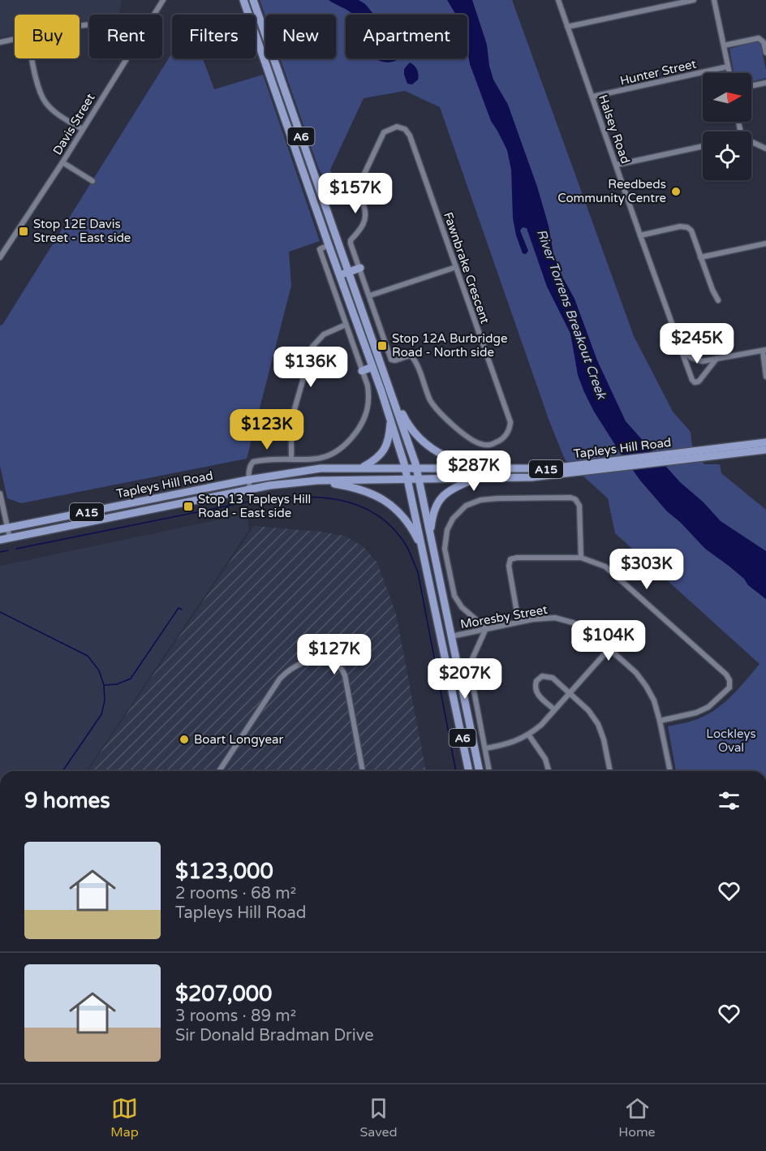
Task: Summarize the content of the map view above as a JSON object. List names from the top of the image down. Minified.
{"streets":{"main road":["A6","Tapleys Hill Road","A15"],"street":["Hunter Street","Davis Street","Halsey Road","Fawnbrake Crescent","Moresby Street"]},"crossings":[["Hunter Street","Halsey Road"],["A6","Tapleys Hill Road"],["A6","Moresby Street"]],"water":["River Torrens Breakout Creek"],"parks":["Lockleys Oval"],"places":{"other":["Reedbeds Community Centre","Boart Longyear"],"transit":["Stop 12E Davis Street - East side","Stop 12A Burbridge Road - North side","Stop 13 Tapleys Hill Road - East side"]},"north":"right","page":{"chip":["Buy","Rent","Filters","New","Apartment"],"price":["$157K","$245K","$136K","$123K","$287K","$303K","$104K","$127K","$207K"],"heading":"9 homes","list":[{"name":"$123,000","note":"2 rooms · 68 m² · Tapleys Hill Road"},{"name":"$207,000","note":"3 rooms · 89 m² · Sir Donald Bradman Drive"}],"tabs":["Map","Saved","Home"]}}
